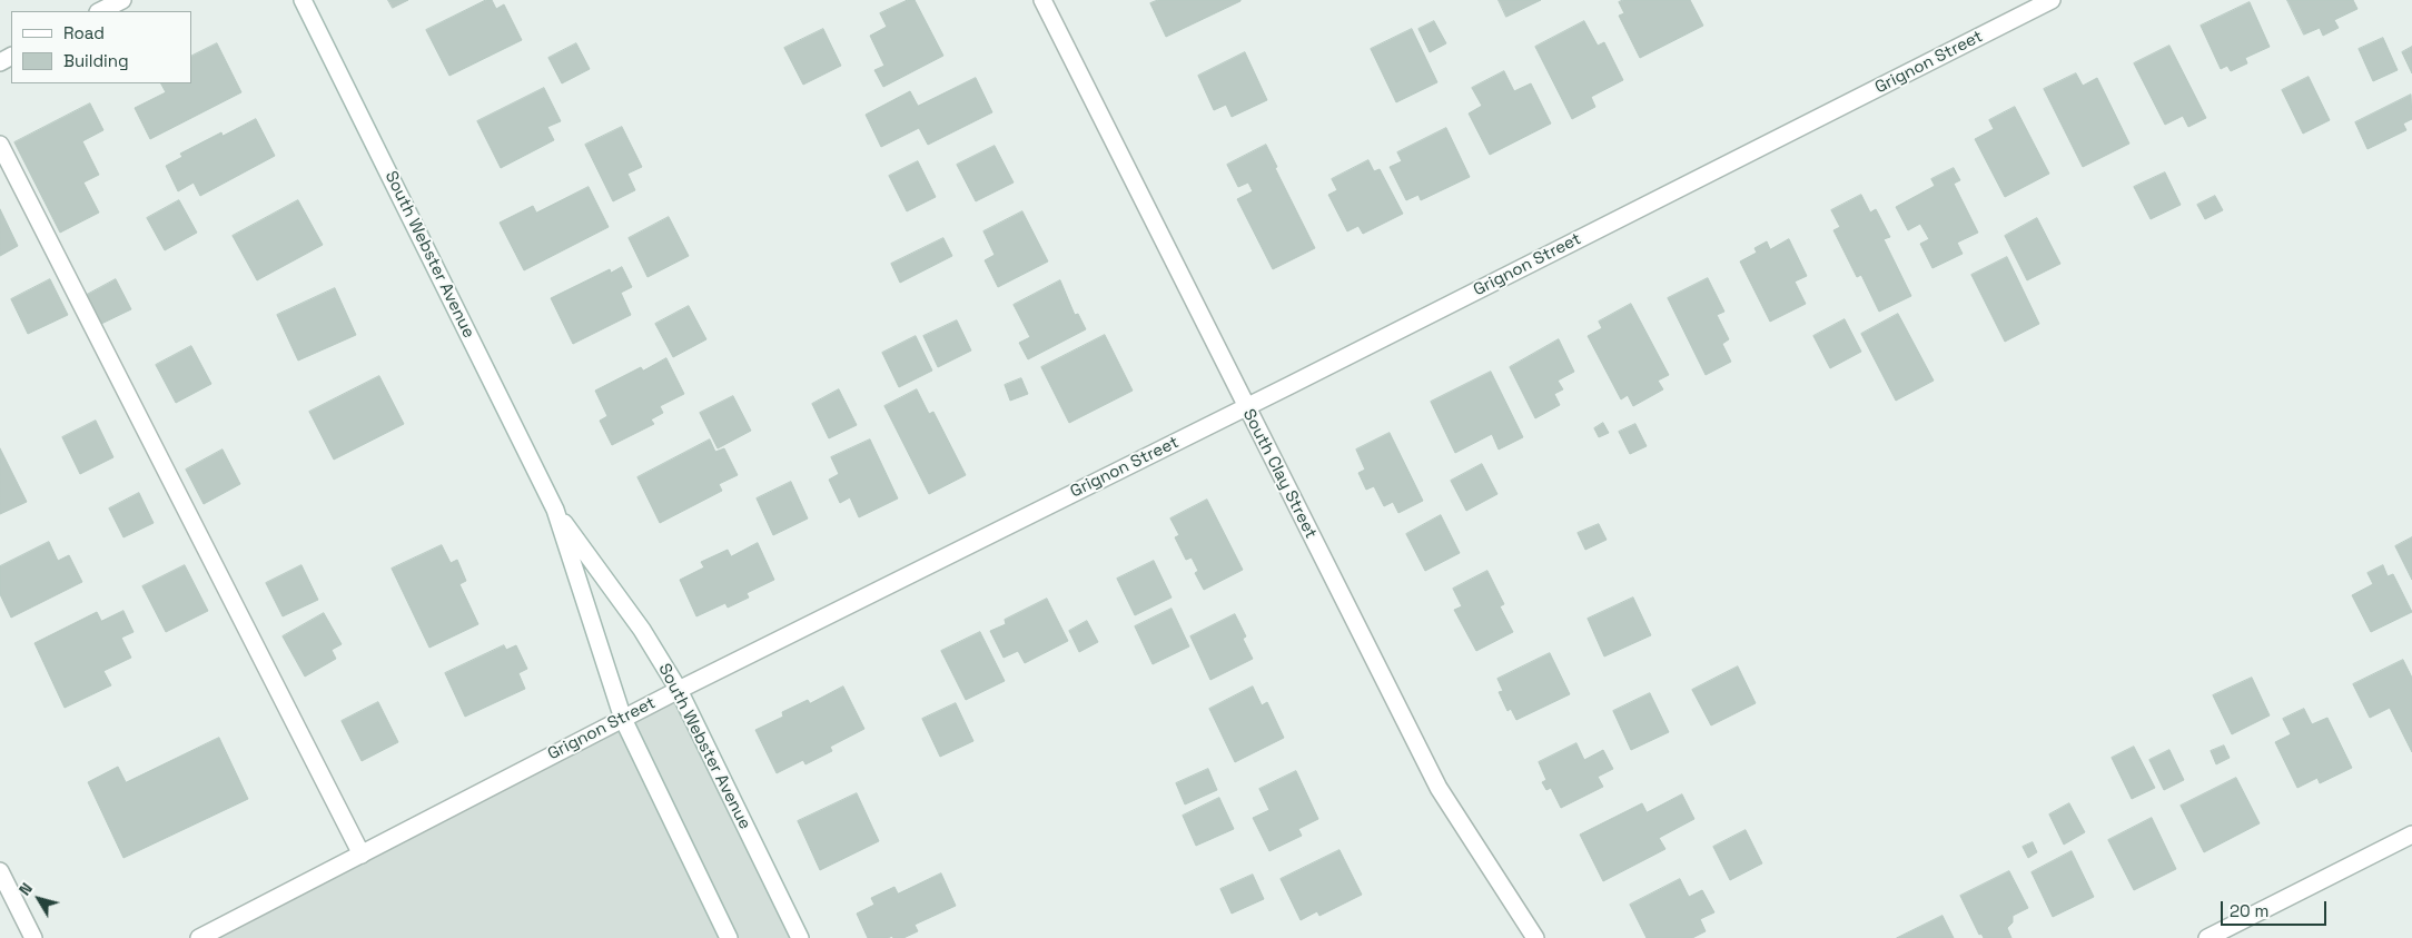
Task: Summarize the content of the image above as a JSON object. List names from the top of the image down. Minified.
{"streets":{"street":["Grignon Street","South Webster Avenue","South Clay Street"]},"crossings":[["Grignon Street","South Webster Avenue"],["Grignon Street","South Clay Street"]],"legend":["Road","Building"],"scale_bar":"20 m","north":"top left"}
